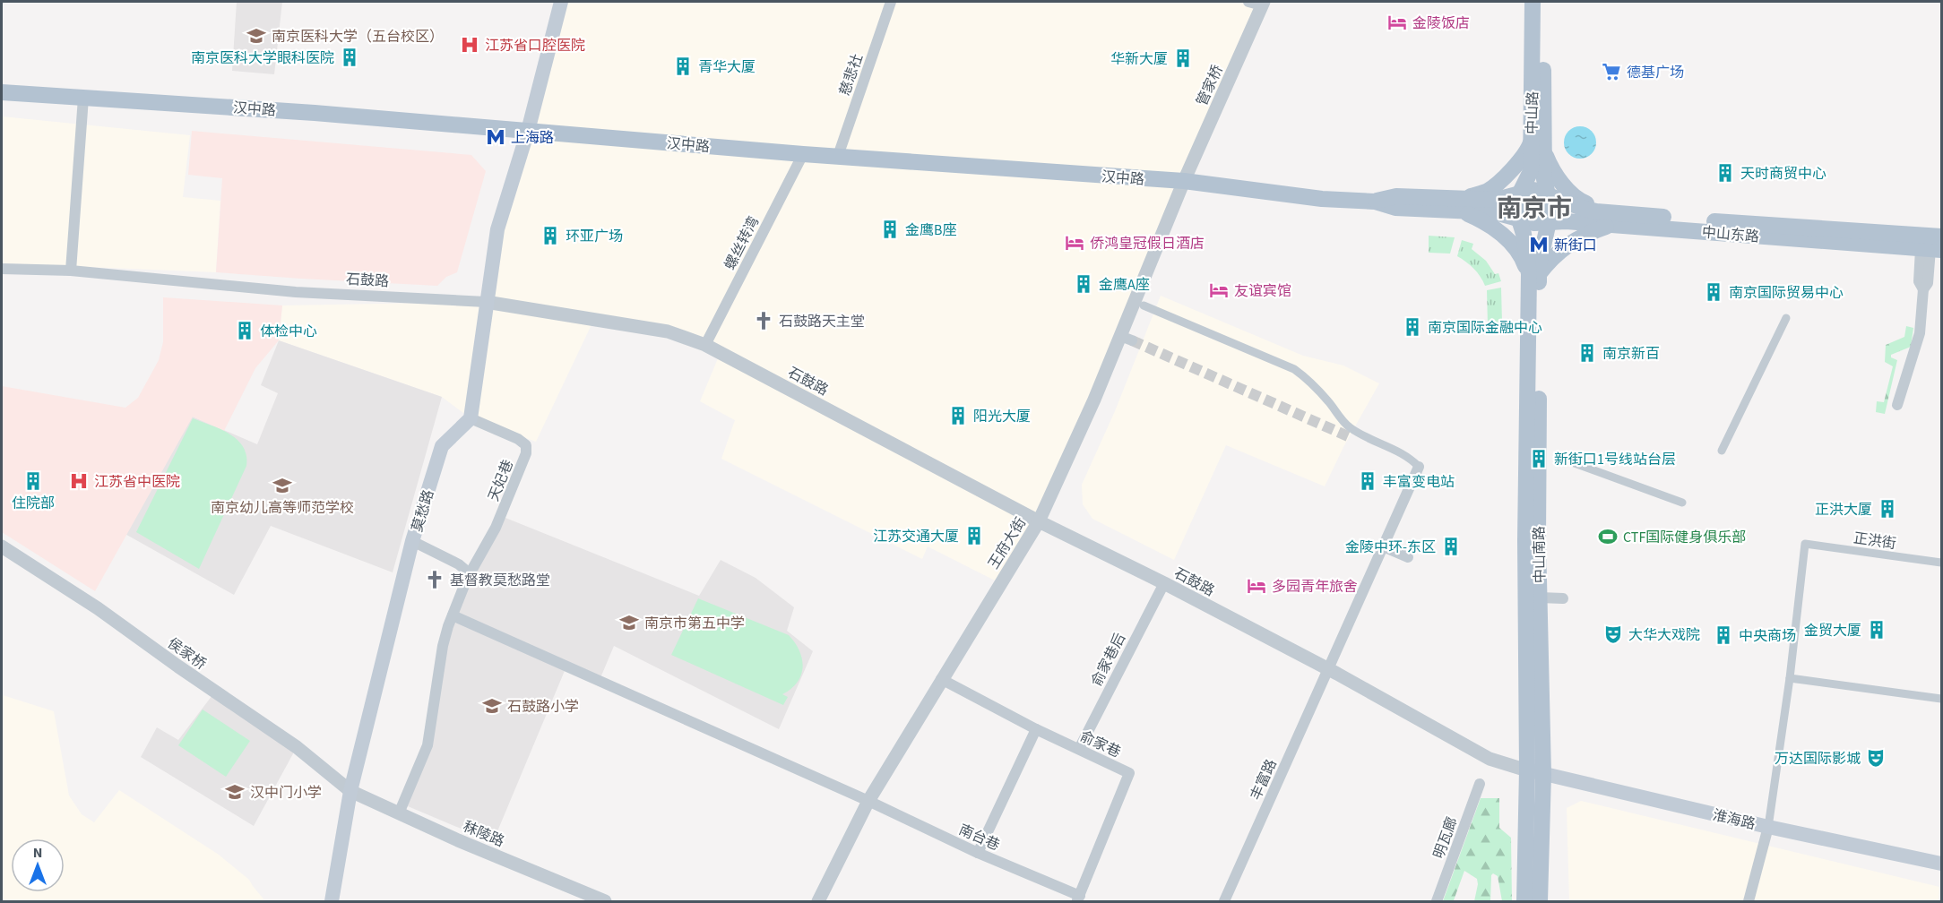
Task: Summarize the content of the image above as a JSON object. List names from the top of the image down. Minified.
{"streets":{"main road":["汉中路","中山路","中山东路","莫愁路","中山南路","淮海路"],"street":["慈悲社","管家桥","螺丝转湾","石鼓路","天妃巷","正洪街","王府大街","侯家桥","俞家巷后","俞家巷","丰富路","秣陵路","南台巷","明瓦廊"]},"crossings":[["慈悲社","汉中路"],["管家桥","汉中路"],["管家桥","王府大街"],["汉中路","中山路"],["汉中路","中山东路"],["汉中路","螺丝转湾"],["汉中路","王府大街"],["汉中路","中山南路"],["中山路","中山东路"],["中山路","中山南路"],["中山东路","中山南路"],["螺丝转湾","石鼓路"],["石鼓路","王府大街"],["石鼓路","中山南路"],["石鼓路","俞家巷后"],["石鼓路","丰富路"],["石鼓路","淮海路"],["天妃巷","莫愁路"],["天妃巷","秣陵路"],["天妃巷","南台巷"],["莫愁路","侯家桥"],["莫愁路","秣陵路"],["王府大街","俞家巷"],["王府大街","南台巷"],["中山南路","淮海路"],["侯家桥","秣陵路"],["俞家巷后","俞家巷"],["俞家巷","南台巷"]],"districts":["南京市"],"places":{"hotel":["金陵饭店","侨鸿皇冠假日酒店","友谊宾馆","多园青年旅舍"],"school or university":["南京医科大学（五台校区）","南京幼儿高等师范学校","南京市第五中学","石鼓路小学","汉中门小学"],"hospital":["江苏省口腔医院","江苏省中医院"],"building":["南京医科大学眼科医院","华新大厦","青华大厦","天时商贸中心","金鹰B座","环亚广场","金鹰A座","南京国际贸易中心","南京国际金融中心","体检中心","南京新百","阳光大厦","新街口1号线站台层","住院部","丰富变电站","正洪大厦","江苏交通大厦","金陵中环-东区","金贸大厦","中央商场"],"supermarket":["德基广场"],"metro station":["上海路","新街口"],"church":["石鼓路天主堂","基督教莫愁路堂"],"sports":["CTF国际健身俱乐部"],"theatre":["大华大戏院","万达国际影城"]},"north":"top"}
